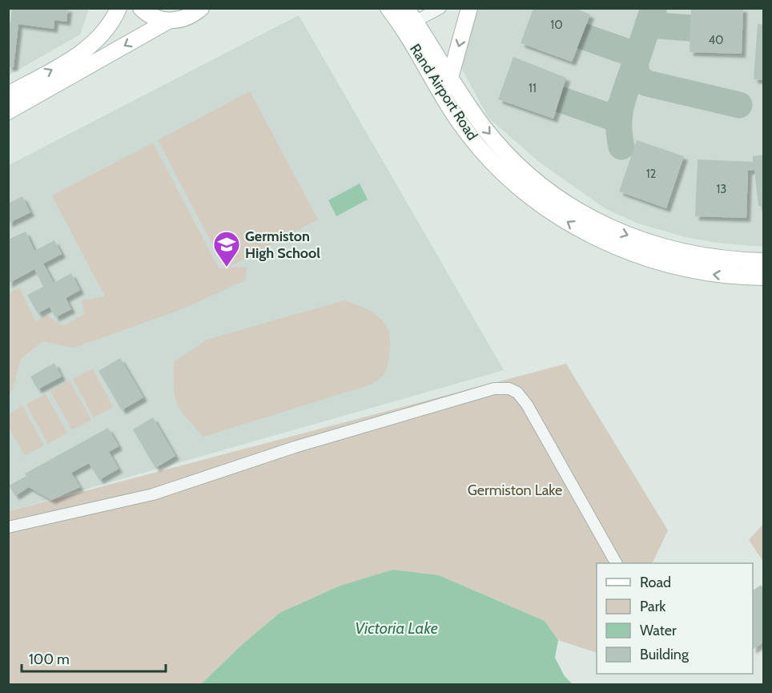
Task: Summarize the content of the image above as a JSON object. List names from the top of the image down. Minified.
{"streets":{"street":["Rand Airport Road"]},"water":["Victoria Lake"],"parks":["Germiston Lake"],"places":{"school or university":["Germiston High School"]},"house_numbers":["10","40","11","12","13"],"legend":["Road","Park","Water","Building"],"scale_bar":"100 m"}
